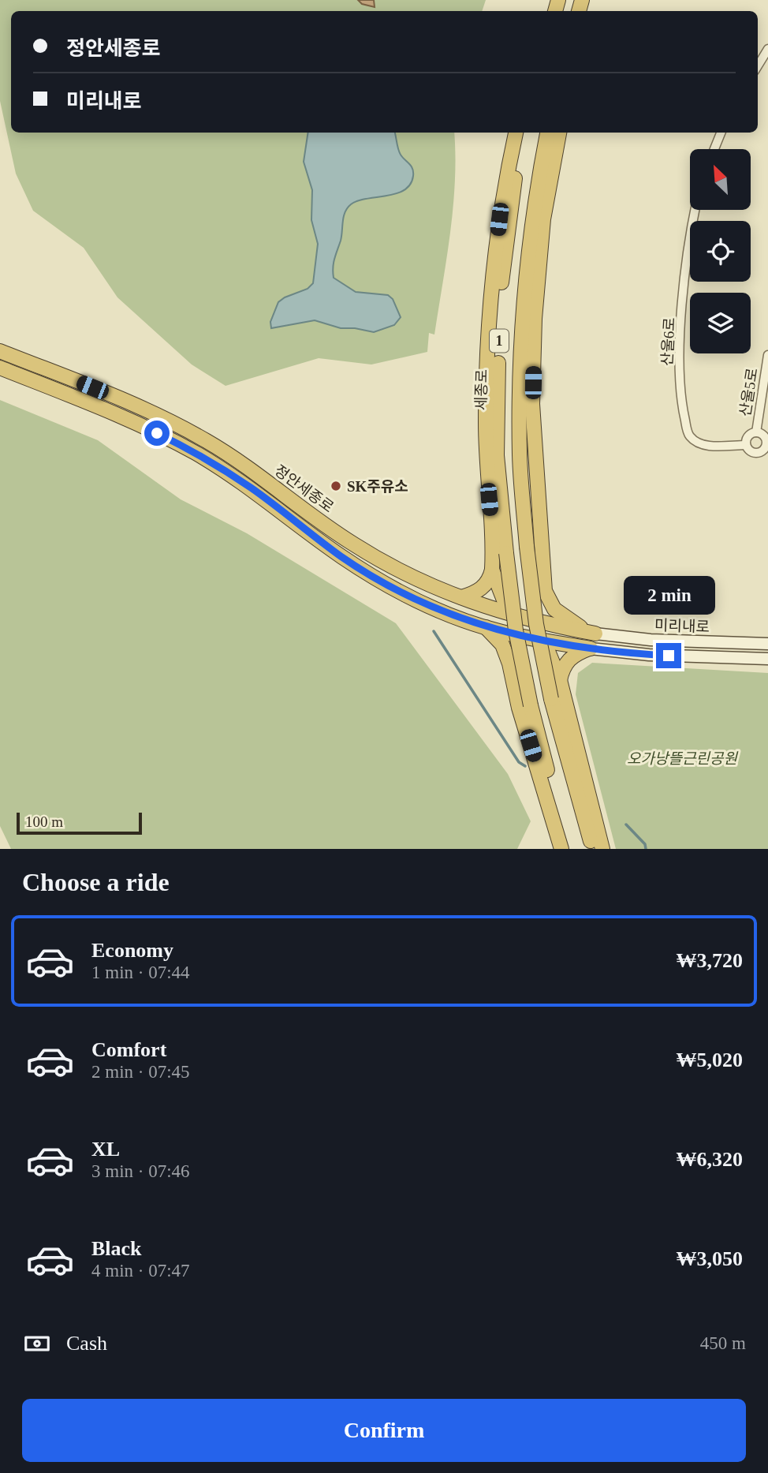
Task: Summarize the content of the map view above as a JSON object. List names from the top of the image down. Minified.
{"streets":{"highway":["1","세종로","정안세종로"],"main road":["미리내로"],"street":["산울6로","산울5로"]},"crossings":[["산울6로","산울5로"],["정안세종로","미리내로"]],"parks":["오가낭뜰근린공원"],"places":["SK주유소"],"scale_bar":"100 m","north":"top left","page":{"banner":["정안세종로","미리내로"],"bubble":"2 min","scale":"100 m","heading":"Choose a ride","list":[{"name":"Economy","note":"1 min · 07:44","value":"₩3,720"},{"name":"Comfort","note":"2 min · 07:45","value":"₩5,020"},{"name":"XL","note":"3 min · 07:46","value":"₩6,320"},{"name":"Black","note":"4 min · 07:47","value":"₩3,050"}],"pay":["Cash","450 m"],"buttons":"Confirm"}}
